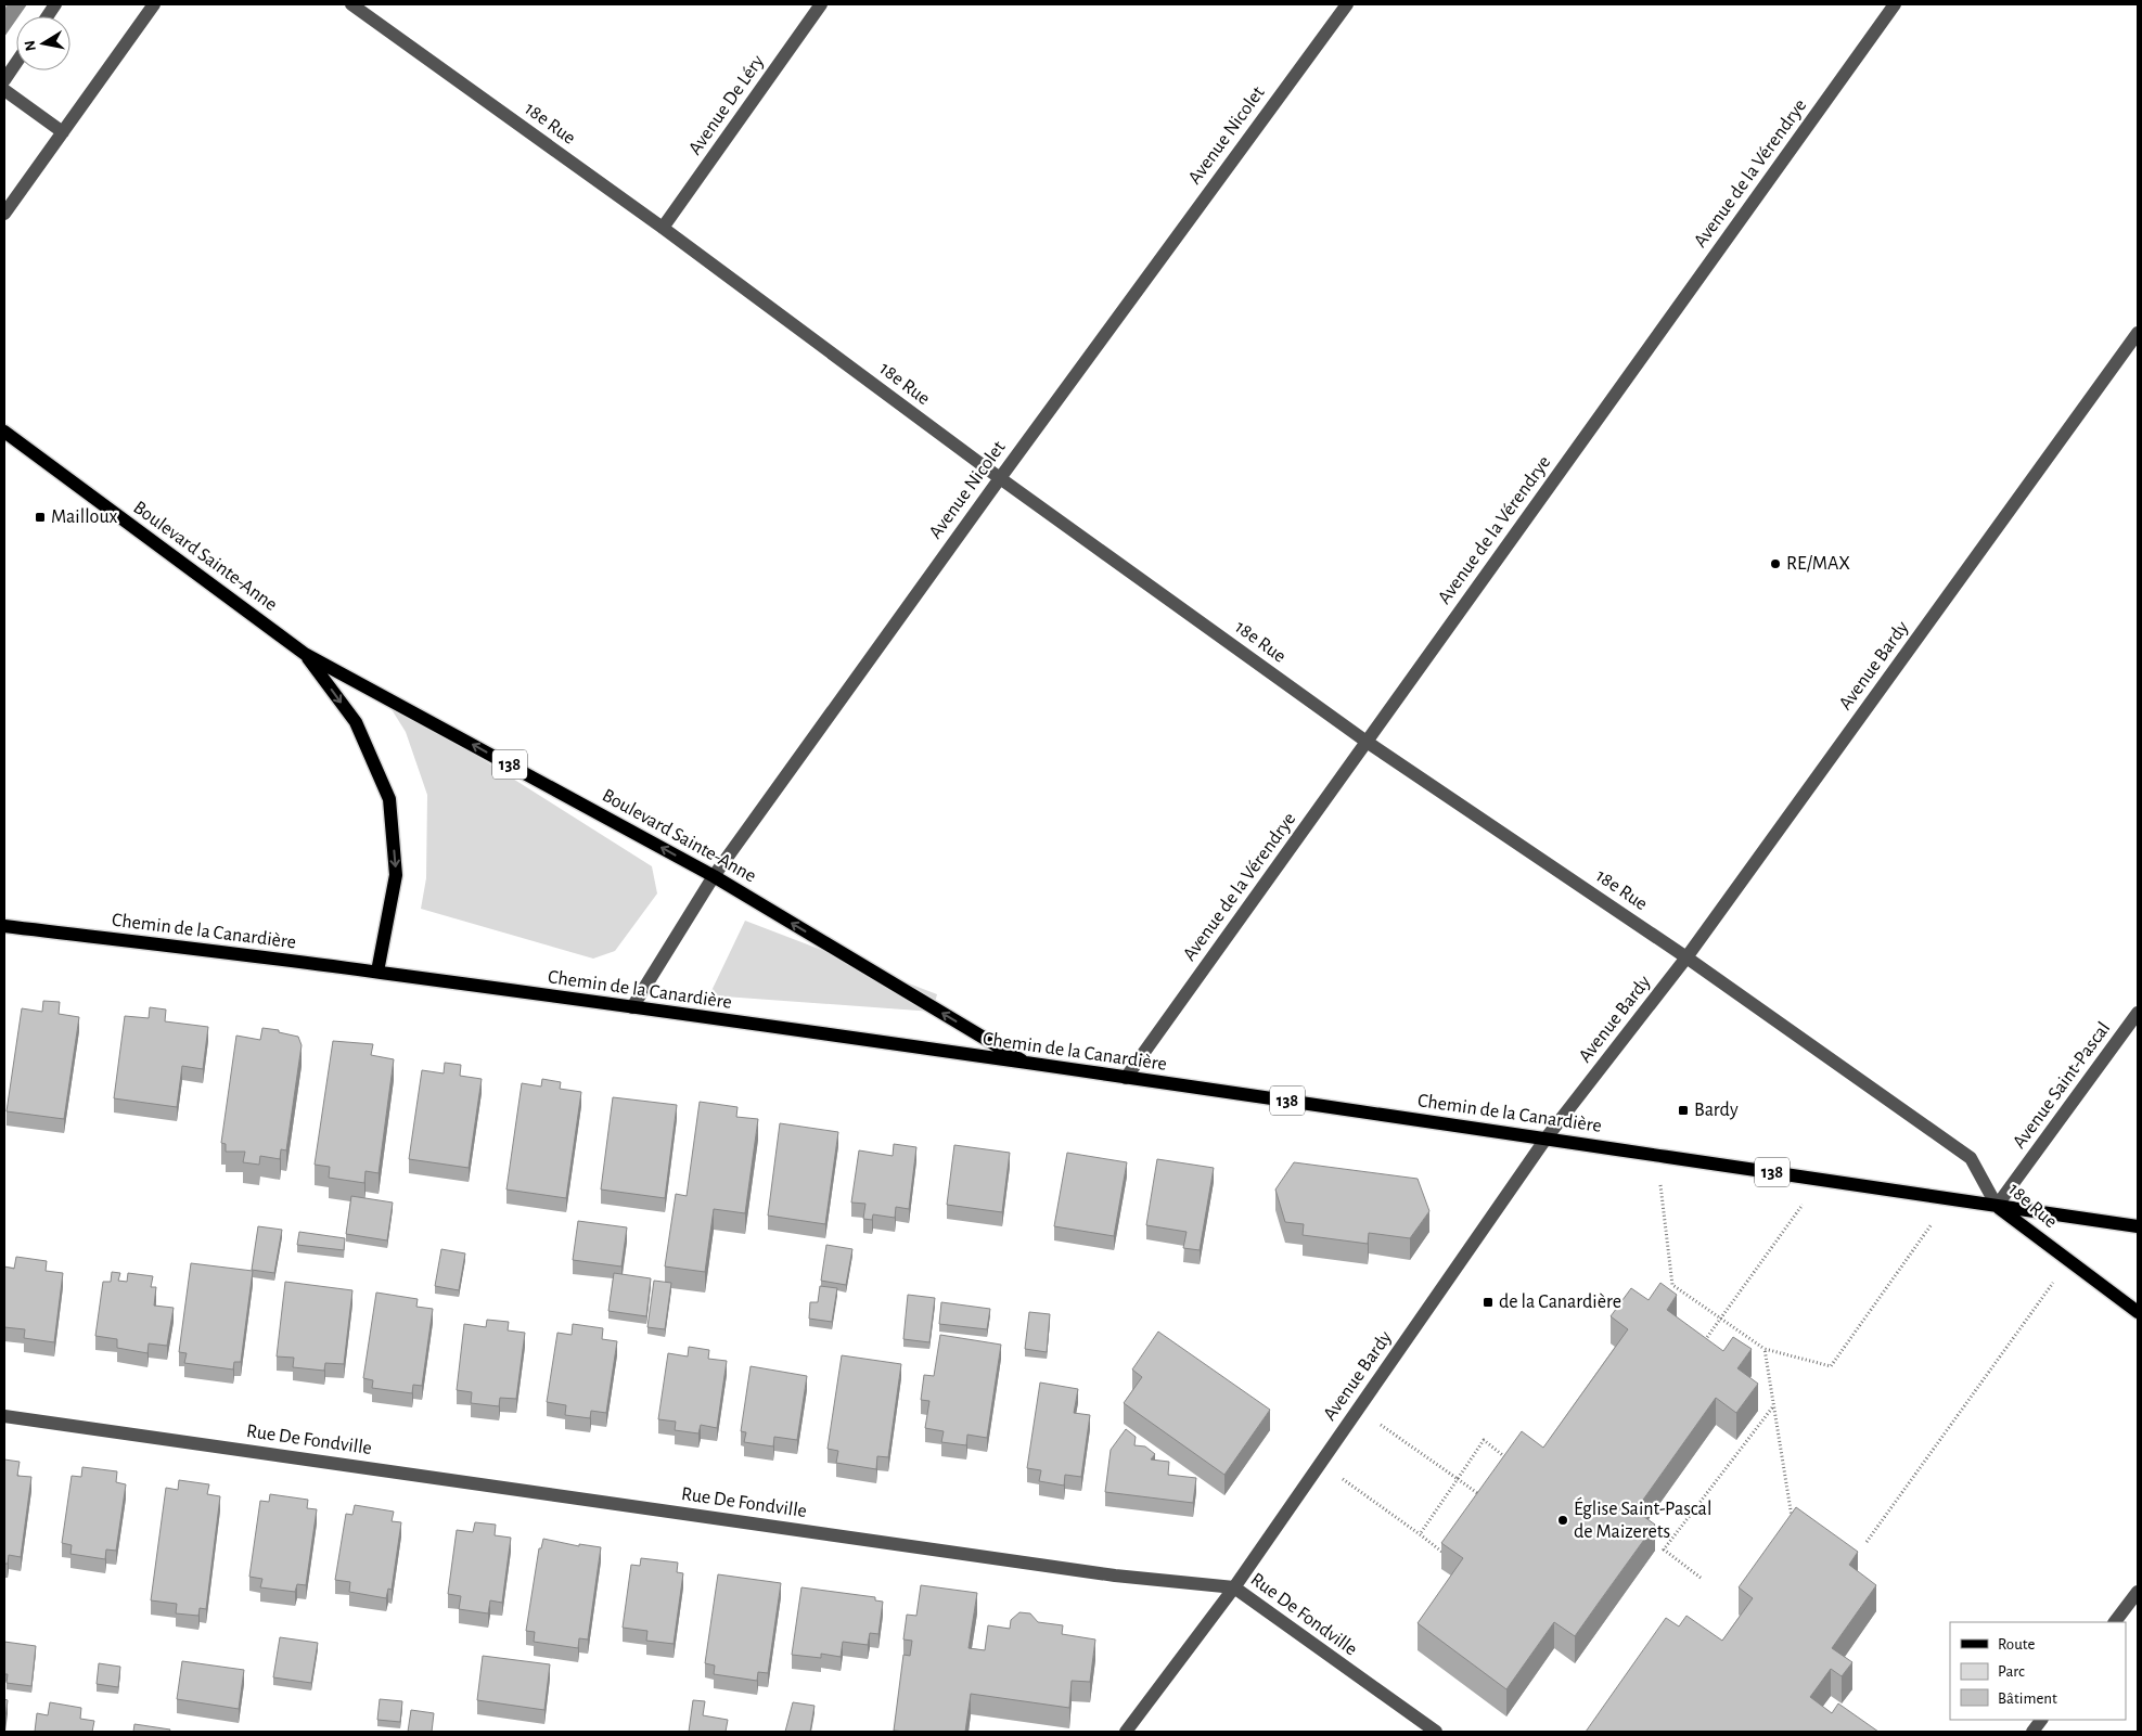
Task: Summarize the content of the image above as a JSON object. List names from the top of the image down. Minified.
{"streets":{"main road":["18e Rue","Boulevard Sainte-Anne","138","Chemin de la Canardière"],"street":["Avenue De Léry","Avenue Nicolet","Avenue de la Vérendrye","Avenue Bardy","Avenue Saint-Pascal","Rue De Fondville"]},"crossings":[["Avenue De Léry","18e Rue"],["18e Rue","Avenue Nicolet"],["18e Rue","Avenue de la Vérendrye"],["18e Rue","Avenue Bardy"],["18e Rue","Chemin de la Canardière"],["18e Rue","Avenue Saint-Pascal"],["Avenue Nicolet","Boulevard Sainte-Anne"],["Avenue Nicolet","Chemin de la Canardière"],["Avenue de la Vérendrye","Chemin de la Canardière"],["Boulevard Sainte-Anne","Chemin de la Canardière"],["Avenue Bardy","Chemin de la Canardière"],["Avenue Bardy","Rue De Fondville"],["Chemin de la Canardière","Avenue Saint-Pascal"]],"places":{"transit":["Mailloux","Bardy","de la Canardière"],"other":["RE/MAX","Église Saint-Pascal de Maizerets"]},"legend":["Route","Parc","Bâtiment"],"north":"left"}
